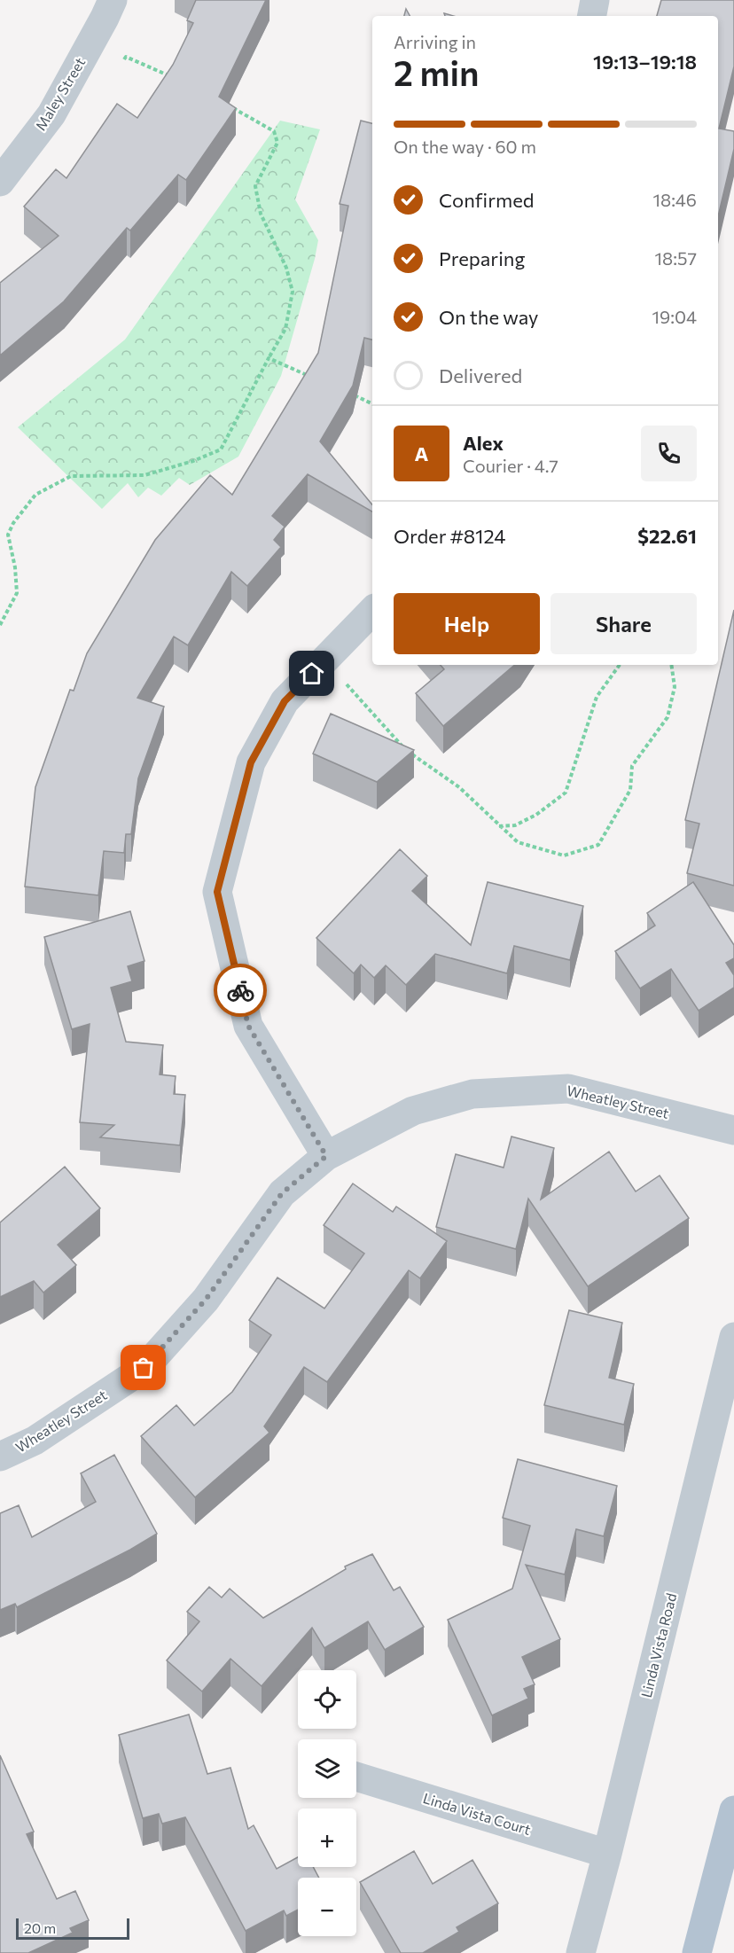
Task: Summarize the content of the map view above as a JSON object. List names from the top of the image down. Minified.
{"streets":{"street":["Maley Street","Wheatley Street","Linda Vista Road","Linda Vista Court"]},"crossings":[["Linda Vista Road","Linda Vista Court"]],"scale_bar":"20 m","page":{"heading":["2 min","Arriving in","19:13–19:18"],"panel":["Alex","Courier · 4.7","Order #8124","$22.61"],"bar":"On the way · 60 m","list":[["Confirmed","18:46"],["Preparing","18:57"],["On the way","19:04"],"Delivered"],"round":"A","buttons":["Help","Share"],"map_buttons":["+","−"],"scale":"20 m"}}
